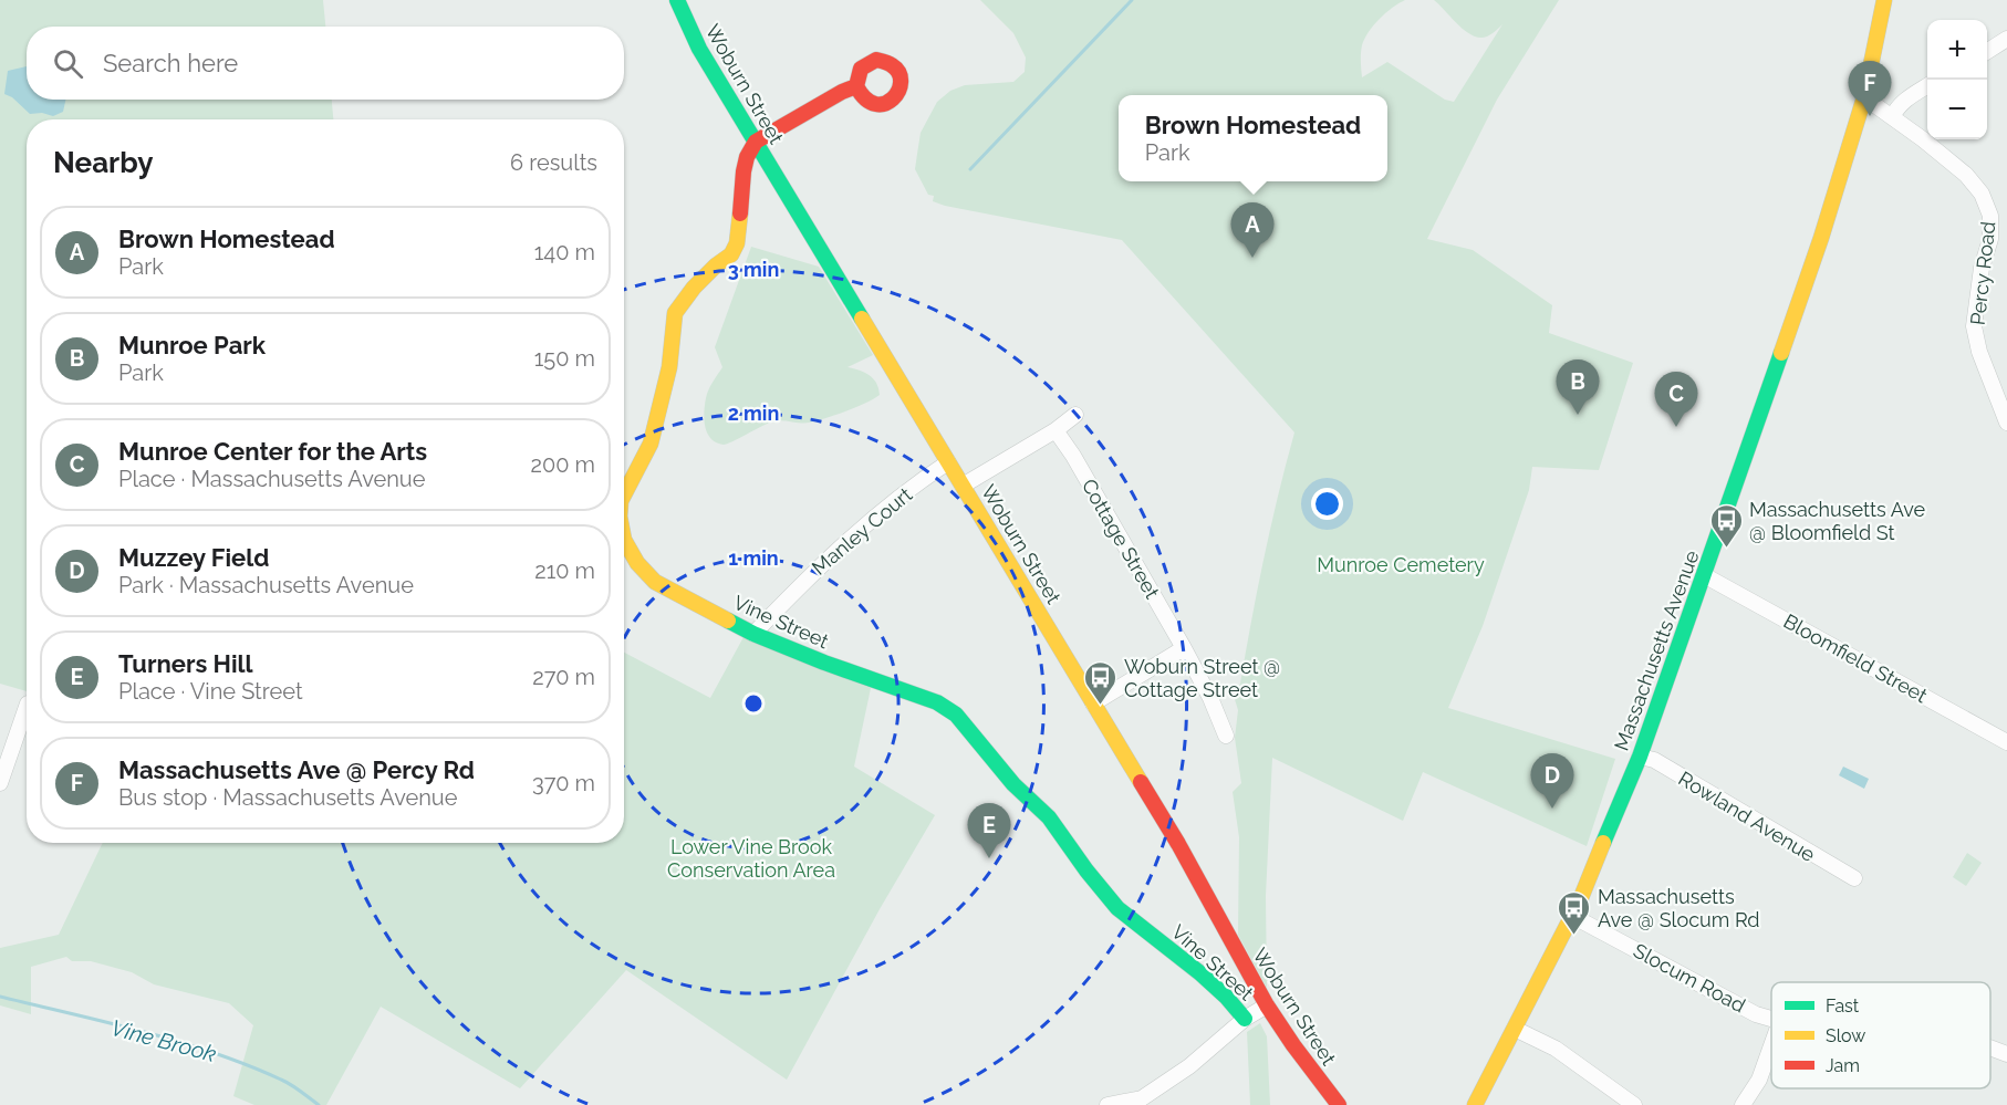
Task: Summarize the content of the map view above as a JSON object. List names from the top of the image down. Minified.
{"streets":{"main road":["Woburn Street","Vine Street","Massachusetts Avenue"],"street":["Percy Road","Manley Court","Cottage Street","Bloomfield Street","Rowland Avenue","Slocum Road"]},"crossings":[["Woburn Street","Manley Court"],["Woburn Street","Vine Street"],["Percy Road","Massachusetts Avenue"],["Manley Court","Vine Street"],["Massachusetts Avenue","Bloomfield Street"],["Massachusetts Avenue","Rowland Avenue"],["Massachusetts Avenue","Slocum Road"]],"water":["Vine Brook"],"parks":["Munroe Cemetery","Lower Vine Brook Conservation Area"],"places":{"bus stop":["Massachusetts Ave @ Bloomfield St","Woburn Street @ Cottage Street","Massachusetts Ave @ Slocum Rd"]},"legend":["Fast","Slow","Jam"],"page":{"map_buttons":["+","−"],"search":"Search here","pins":["F","A","B","C","D","E"],"popup":["Brown Homestead","Park"],"heading":["Nearby","6 results"],"list":[{"mark":"A","name":"Brown Homestead","note":"Park","value":"140 m"},{"mark":"B","name":"Munroe Park","note":"Park","value":"150 m"},{"mark":"C","name":"Munroe Center for the Arts","note":"Place · Massachusetts Avenue","value":"200 m"},{"mark":"D","name":"Muzzey Field","note":"Park · Massachusetts Avenue","value":"210 m"},{"mark":"E","name":"Turners Hill","note":"Place · Vine Street","value":"270 m"},{"mark":"F","name":"Massachusetts Ave @ Percy Rd","note":"Bus stop · Massachusetts Avenue","value":"370 m"}]},"rings":["3 min","2 min","1 min"]}
